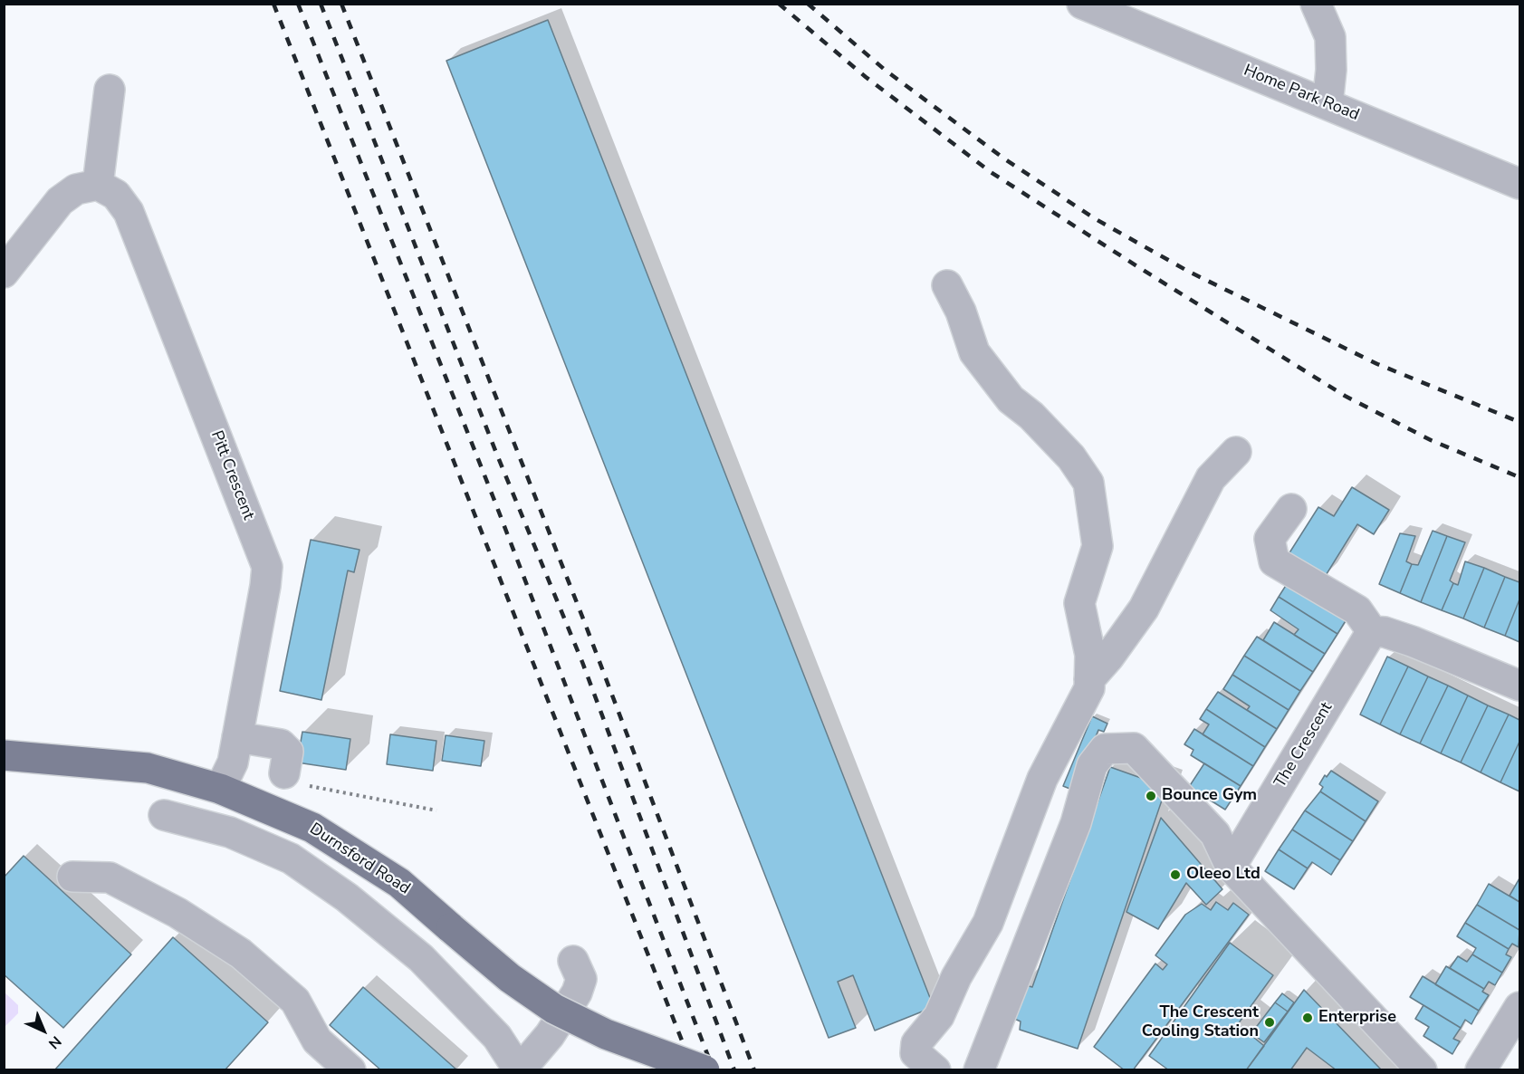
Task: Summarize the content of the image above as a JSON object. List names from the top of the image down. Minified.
{"streets":{"main road":["Durnsford Road"],"street":["Home Park Road","Pitt Crescent","The Crescent"]},"crossings":[["Pitt Crescent","Durnsford Road"]],"places":["Bounce Gym","Oleeo Ltd","Enterprise","The Crescent Cooling Station"],"north":"bottom right"}
